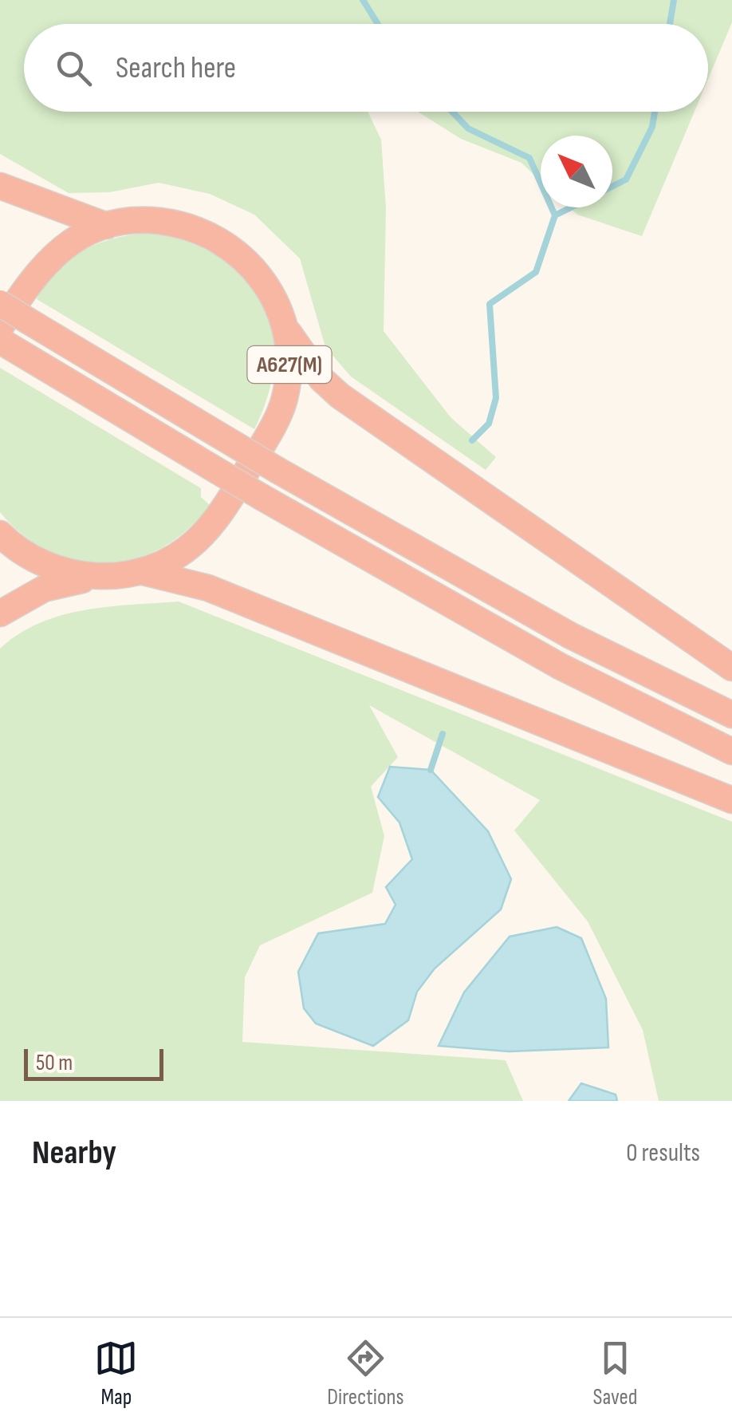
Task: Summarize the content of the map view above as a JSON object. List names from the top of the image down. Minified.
{"streets":{"highway":["A627(M)"]},"scale_bar":"50 m","north":"top left","page":{"search":"Search here","scale":"50 m","heading":["Nearby","0 results"],"nav":["Map","Directions","Saved"]}}
